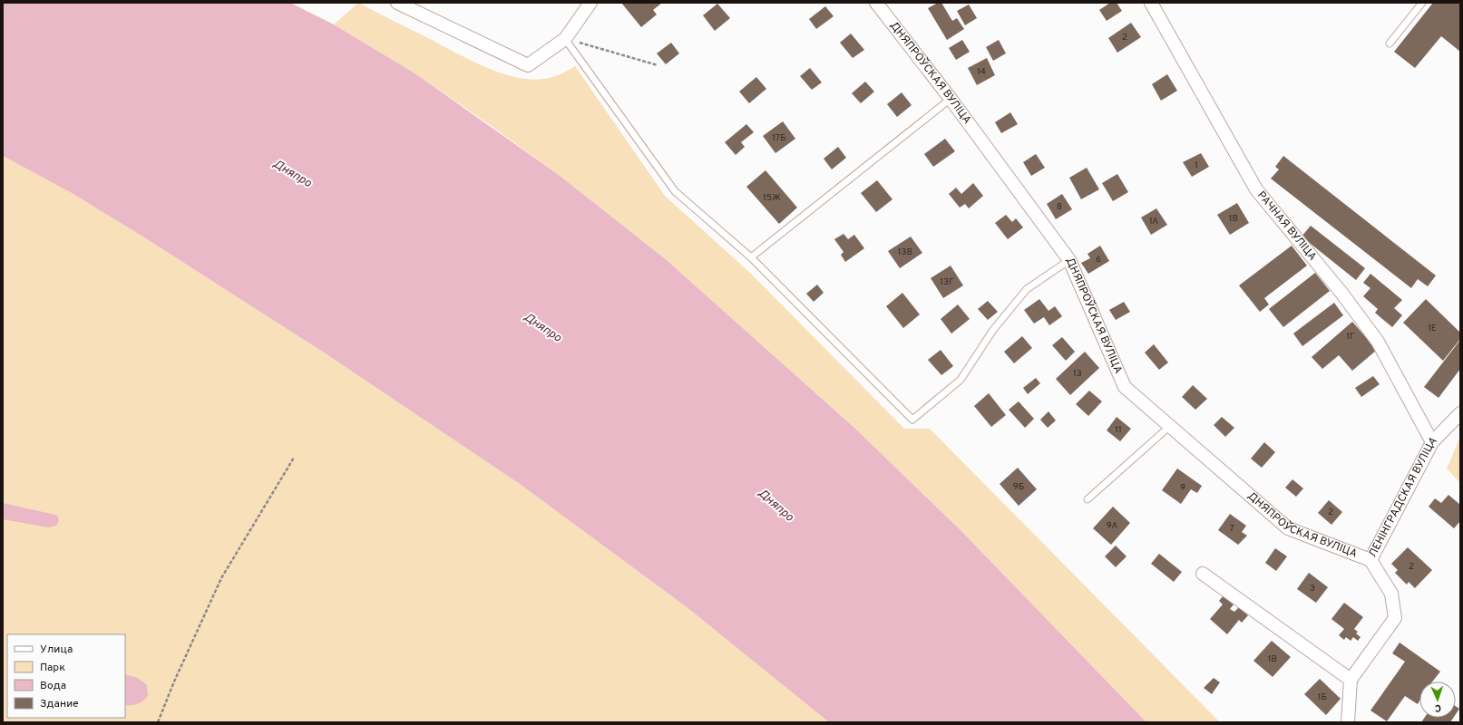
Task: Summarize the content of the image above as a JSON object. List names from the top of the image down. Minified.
{"streets":{"street":["ДНЯПРОЎСКАЯ ВУЛІЦА","РАЧНАЯ ВУЛІЦА","ЛЕНІНГРАДСКАЯ ВУЛІЦА"]},"crossings":[["ДНЯПРОЎСКАЯ ВУЛІЦА","ЛЕНІНГРАДСКАЯ ВУЛІЦА"],["РАЧНАЯ ВУЛІЦА","ЛЕНІНГРАДСКАЯ ВУЛІЦА"]],"water":["Дняпро"],"house_numbers":["2","14","17Б","1","15Ж","8","1В","1А","13В","6","13Г","1Е","1Г","13","11","9Б","9","2","9А","7","2","3","1В","1Б"],"legend":["Улица","Парк","Вода","Здание"],"north":"bottom"}
